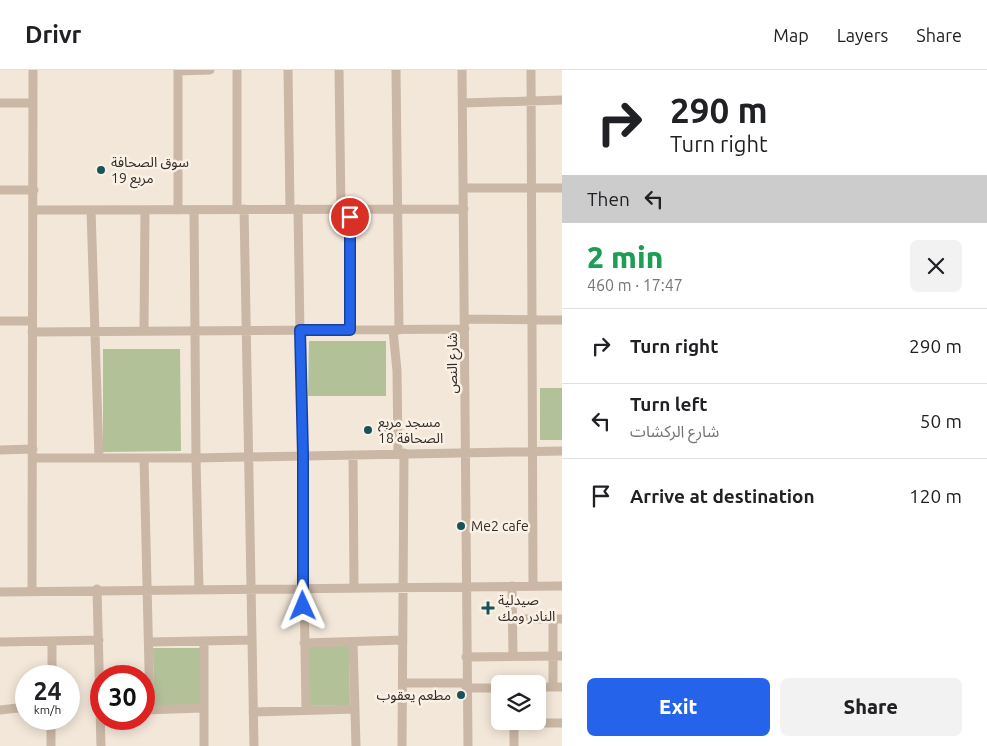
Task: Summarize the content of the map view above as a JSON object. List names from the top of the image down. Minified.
{"streets":{"street":["شارع النص"]},"places":{"other":["سوق الصحافة مربع 19","مسجد مربع 18 الصحافة","Me2 cafe","مطعم يعقوب"],"health":["صيدلية النادر ومك"]},"page":{"header":"Drivr","nav":["Map","Layers","Share"],"turn":["290 m","Turn right"],"then":"Then","heading":["2 min","460 m · 17:47"],"list":[{"name":"Turn right","value":"290 m"},{"name":"Turn left","note":"شارع الركشات","value":"50 m"},{"name":"Arrive at destination","value":"120 m"}],"speed":"24 km/h","limit":"30","buttons":["Exit","Share"]}}
